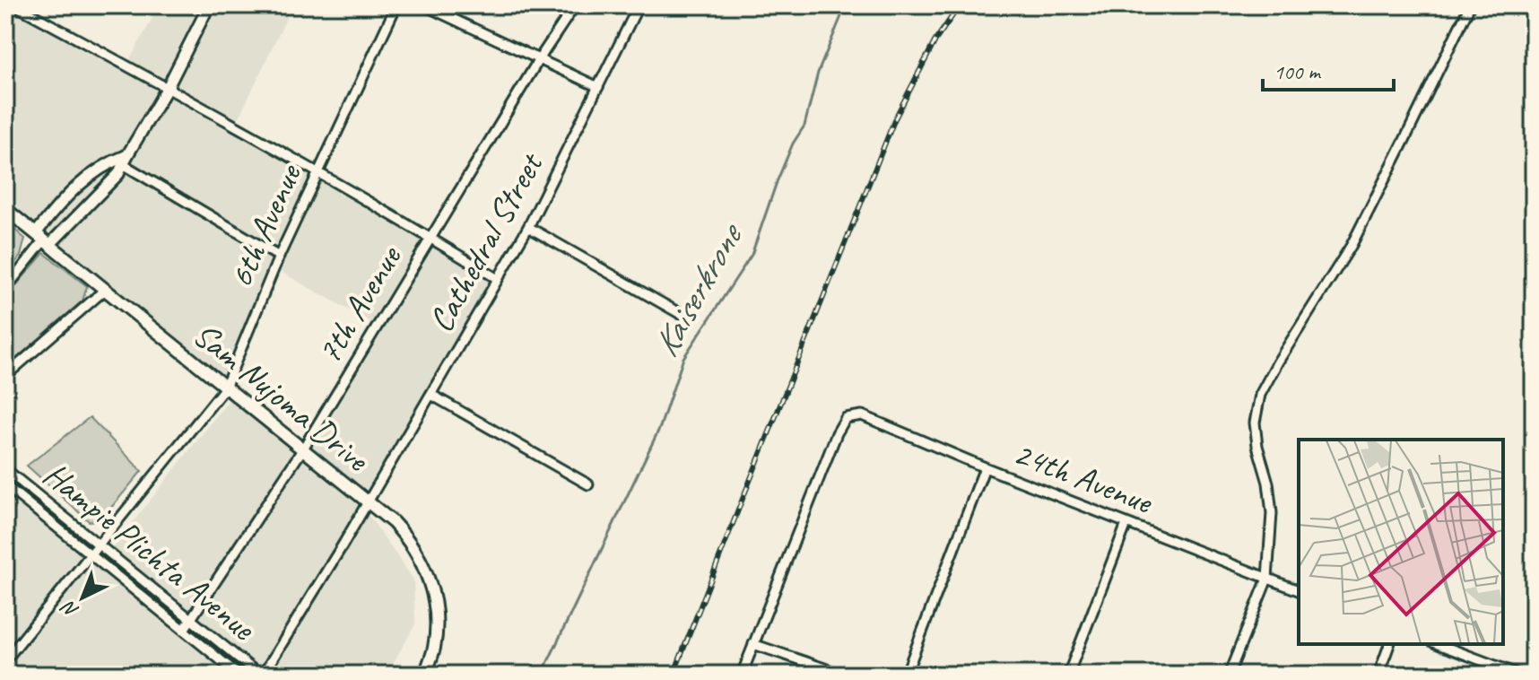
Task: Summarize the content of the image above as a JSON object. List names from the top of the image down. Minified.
{"streets":{"main road":["Sam Nujoma Drive"],"street":["6th Avenue","Cathedral Street","7th Avenue","24th Avenue","Hampie Plichta Avenue"]},"crossings":[["6th Avenue","Sam Nujoma Drive"],["6th Avenue","Hampie Plichta Avenue"],["Cathedral Street","Sam Nujoma Drive"],["Cathedral Street","Hampie Plichta Avenue"],["7th Avenue","Sam Nujoma Drive"],["7th Avenue","Hampie Plichta Avenue"]],"water":["Kaiserkrone"],"scale_bar":"100 m","north":"bottom left"}
